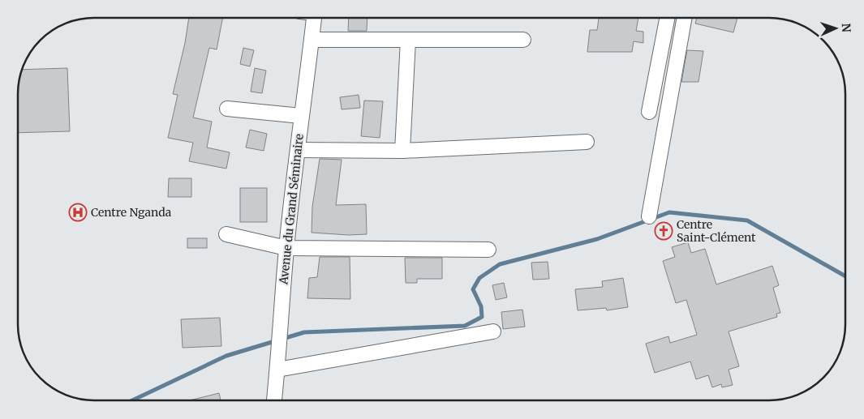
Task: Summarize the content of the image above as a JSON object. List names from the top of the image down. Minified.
{"streets":{"street":["Avenue du Grand Séminaire"]},"places":{"hospital":["Centre Nganda"],"church":["Centre Saint-Clément"]},"north":"right"}
